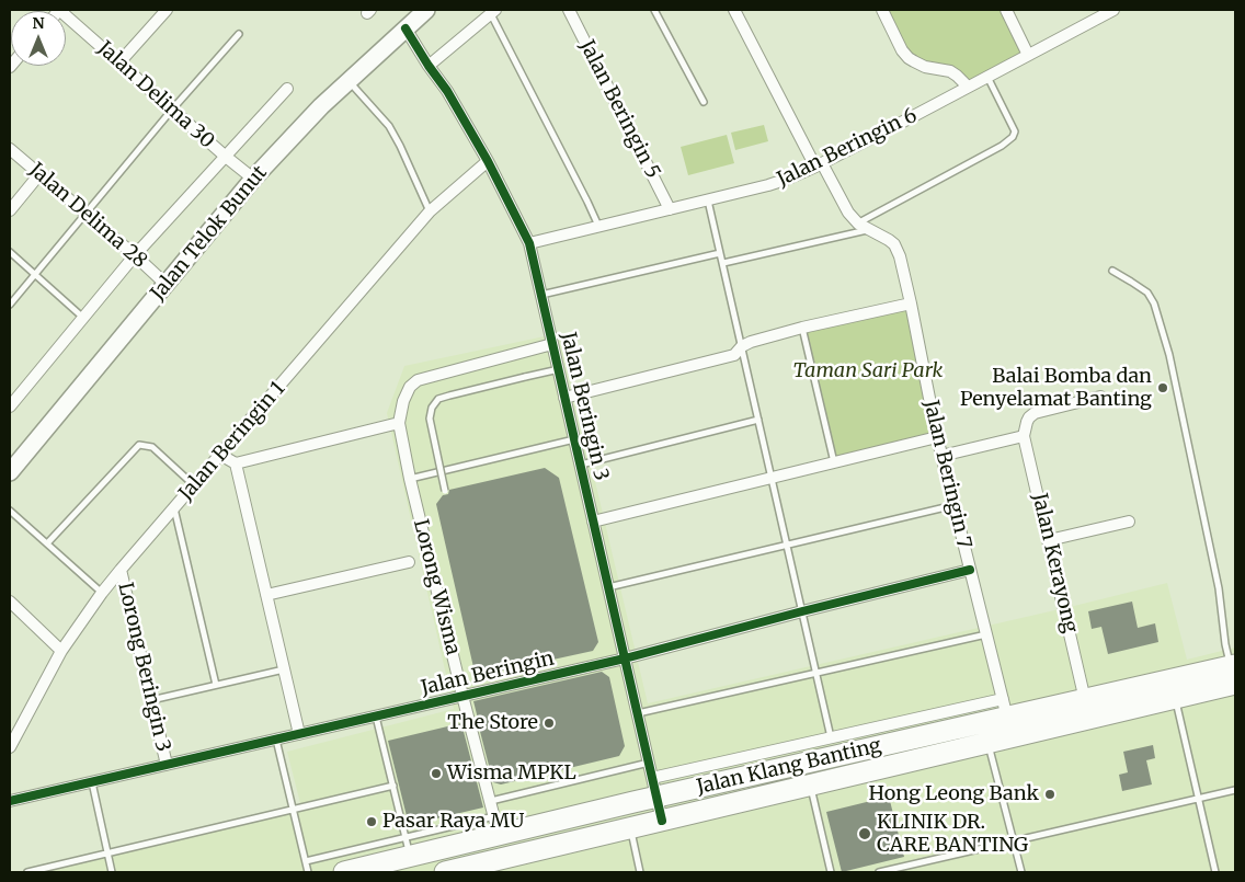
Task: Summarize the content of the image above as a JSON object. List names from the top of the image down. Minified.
{"streets":{"highway":["Jalan Klang Banting"],"street":["Jalan Delima 30","Jalan Beringin 5","Jalan Beringin 6","Jalan Delima 28","Jalan Telok Bunut","Jalan Beringin 3","Jalan Beringin 1","Jalan Beringin 7","Jalan Kerayong","Lorong Wisma","Lorong Beringin 3","Jalan Beringin"]},"crossings":[["Jalan Delima 30","Jalan Telok Bunut"],["Jalan Beringin 5","Jalan Beringin 6"],["Jalan Beringin 6","Jalan Beringin 3"],["Jalan Beringin 6","Jalan Beringin 7"],["Jalan Delima 28","Jalan Telok Bunut"],["Jalan Telok Bunut","Jalan Beringin 3"],["Jalan Beringin 3","Jalan Beringin 1"],["Jalan Beringin 3","Lorong Wisma"],["Jalan Beringin 3","Jalan Beringin"],["Jalan Beringin 3","Jalan Klang Banting"],["Jalan Beringin 1","Lorong Beringin 3"],["Jalan Beringin 7","Jalan Beringin"],["Jalan Beringin 7","Jalan Klang Banting"],["Jalan Kerayong","Jalan Klang Banting"],["Lorong Wisma","Jalan Beringin"],["Lorong Wisma","Jalan Klang Banting"],["Lorong Beringin 3","Jalan Beringin"]],"parks":["Taman Sari Park"],"places":["Balai Bomba dan Penyelamat Banting","The Store","Wisma MPKL","Hong Leong Bank","Pasar Raya MU","KLINIK DR. CARE BANTING"],"north":"top"}
